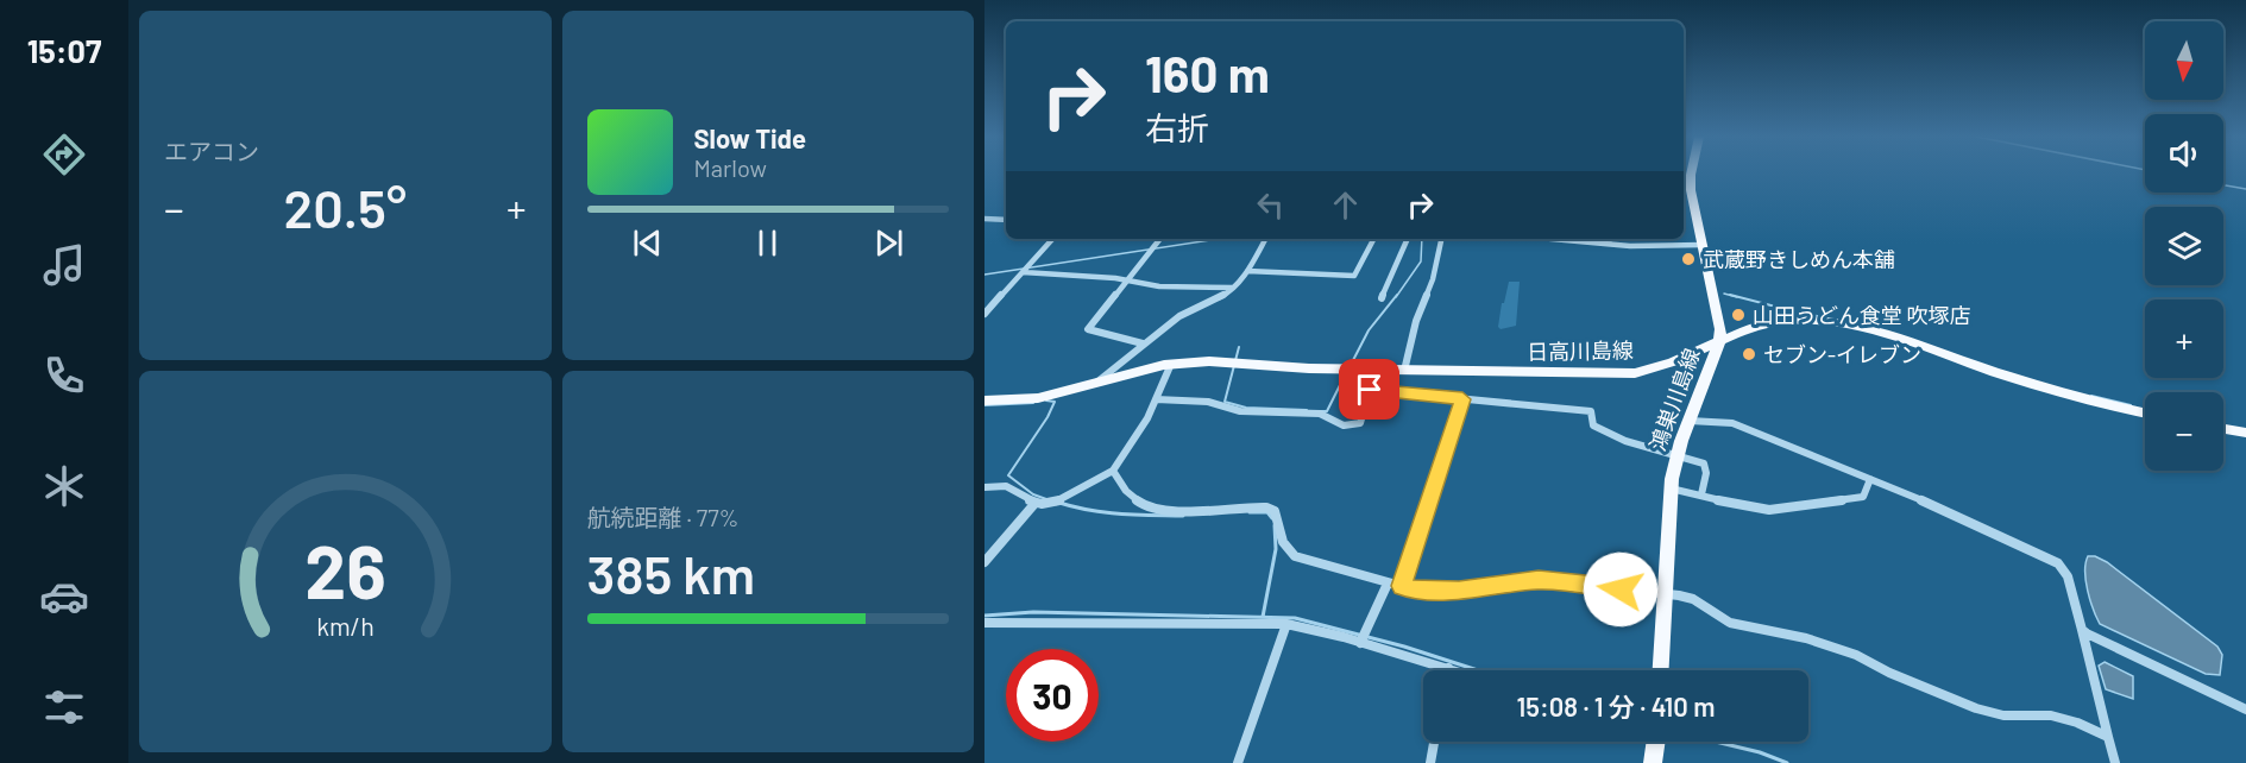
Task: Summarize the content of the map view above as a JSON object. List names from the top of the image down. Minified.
{"streets":{"main road":["日高川島線","鴻巣川島線"]},"crossings":[["日高川島線","鴻巣川島線"]],"places":["武蔵野きしめん本舗","山田うどん食堂 吹塚店","セブン-イレブン"],"north":"bottom","page":{"tabs":"15:07","tile":["エアコン",["航続距離 · 77%","385 km"]],"map_buttons":["+","−"],"turn":["160 m","右折"],"song":["Slow Tide","Marlow"],"heat":["−","20.5°","+"],"limit":"30","trip":"15:08 · 1 分 · 410 m","gauge":["26","km/h"]}}
